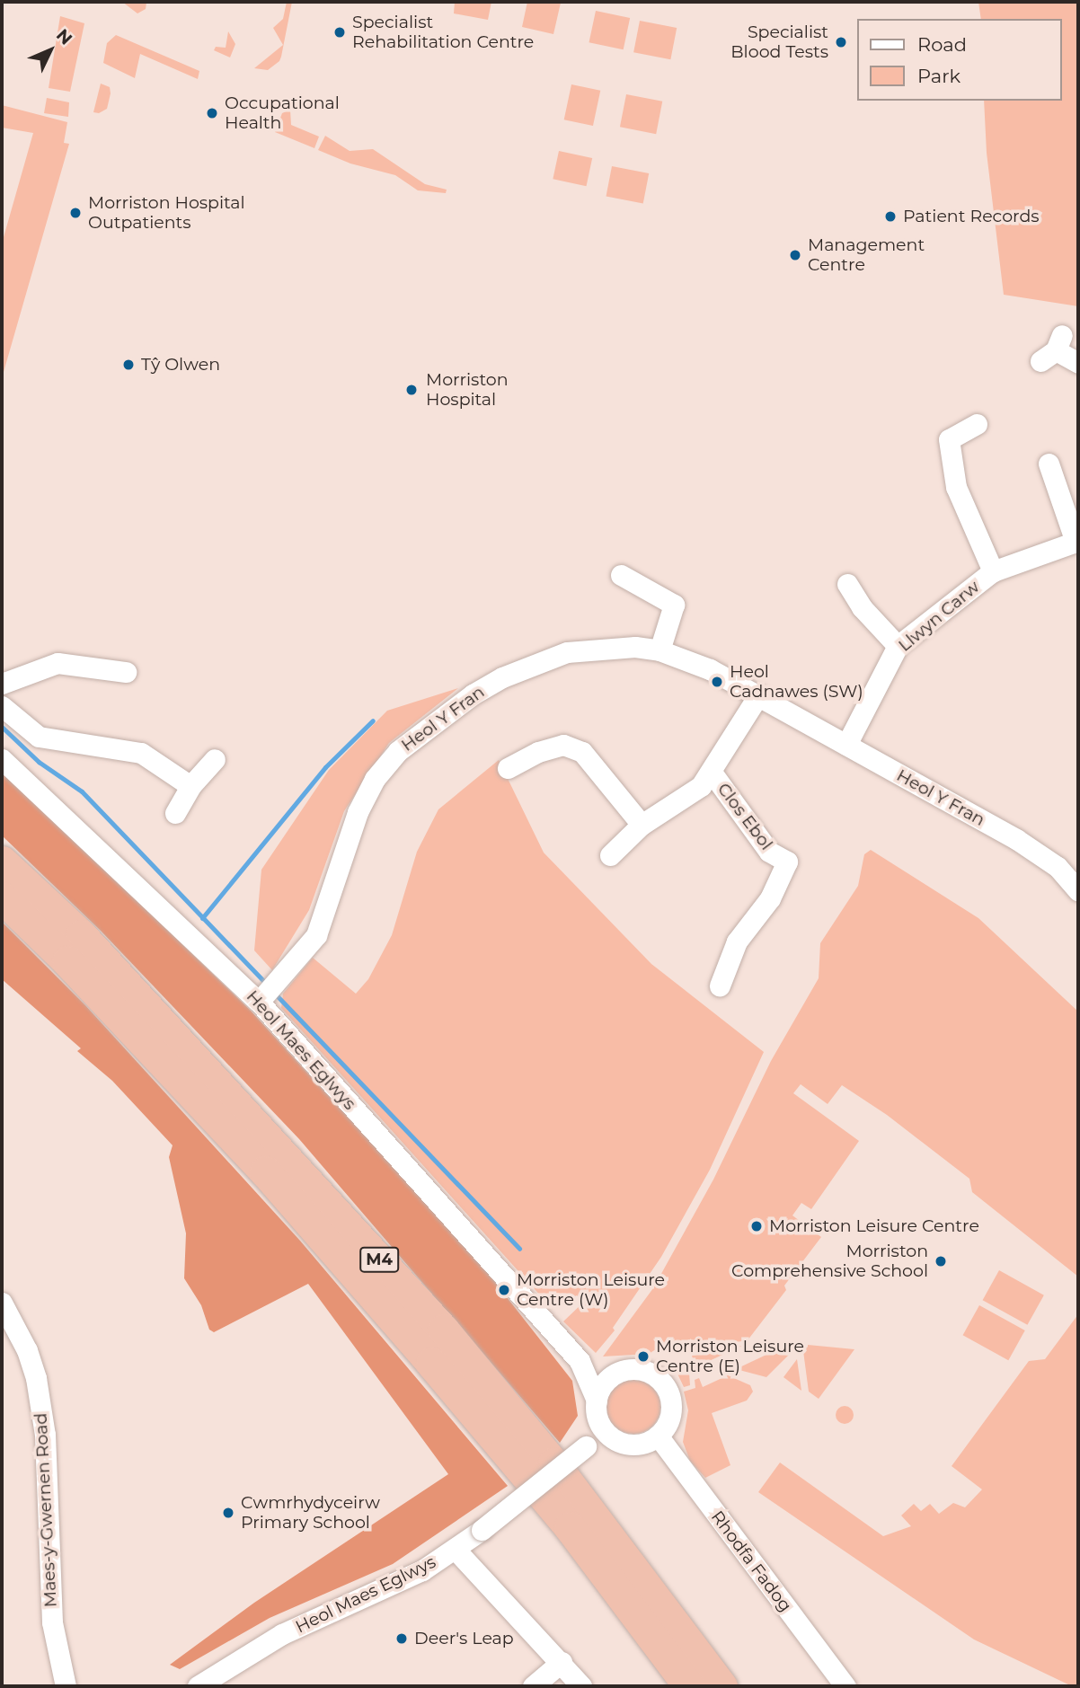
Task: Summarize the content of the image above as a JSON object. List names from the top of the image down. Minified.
{"streets":{"highway":["M4"],"street":["Llwyn Carw","Heol Y Fran","Clos Ebol","Heol Maes Eglwys","Maes-y-Gwernen Road","Rhodfa Fadog"]},"crossings":[["Llwyn Carw","Heol Y Fran"],["Heol Y Fran","Heol Maes Eglwys"],["Heol Maes Eglwys","Rhodfa Fadog"]],"places":["Specialist Rehabilitation Centre","Specialist Blood Tests","Occupational Health","Morriston Hospital Outpatients","Patient Records","Management Centre","Tŷ Olwen","Morriston Hospital","Heol Cadnawes (SW)","Morriston Leisure Centre","Morriston Comprehensive School","Morriston Leisure Centre (W)","Morriston Leisure Centre (E)","Cwmrhydyceirw Primary School","Deer's Leap"],"legend":["Road","Park"],"north":"top right"}
